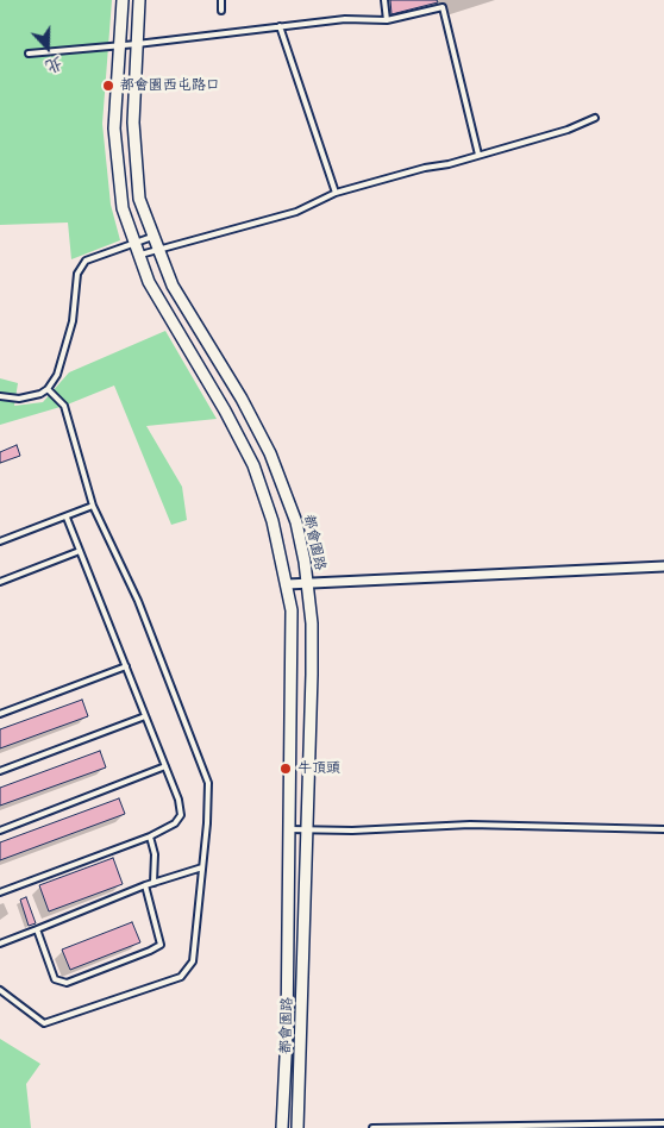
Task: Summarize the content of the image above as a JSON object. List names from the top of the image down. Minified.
{"streets":{"street":["都會園路"]},"places":["都會園西屯路口","牛頂頭"],"north":"bottom"}
